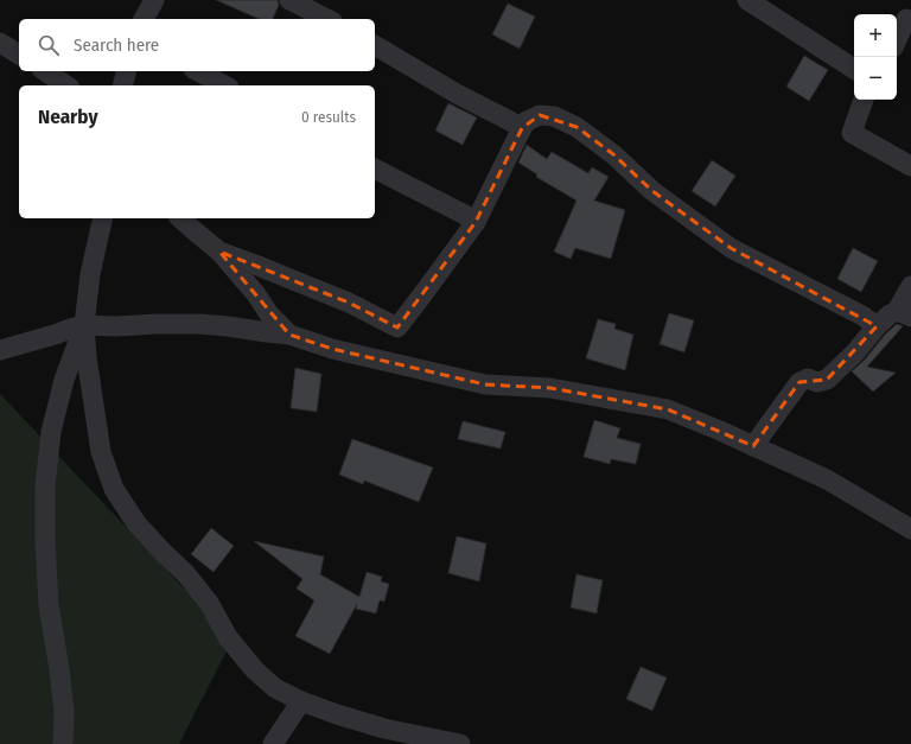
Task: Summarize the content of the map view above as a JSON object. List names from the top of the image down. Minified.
{"page":{"map_buttons":["+","−"],"search":"Search here","heading":["Nearby","0 results"]}}
